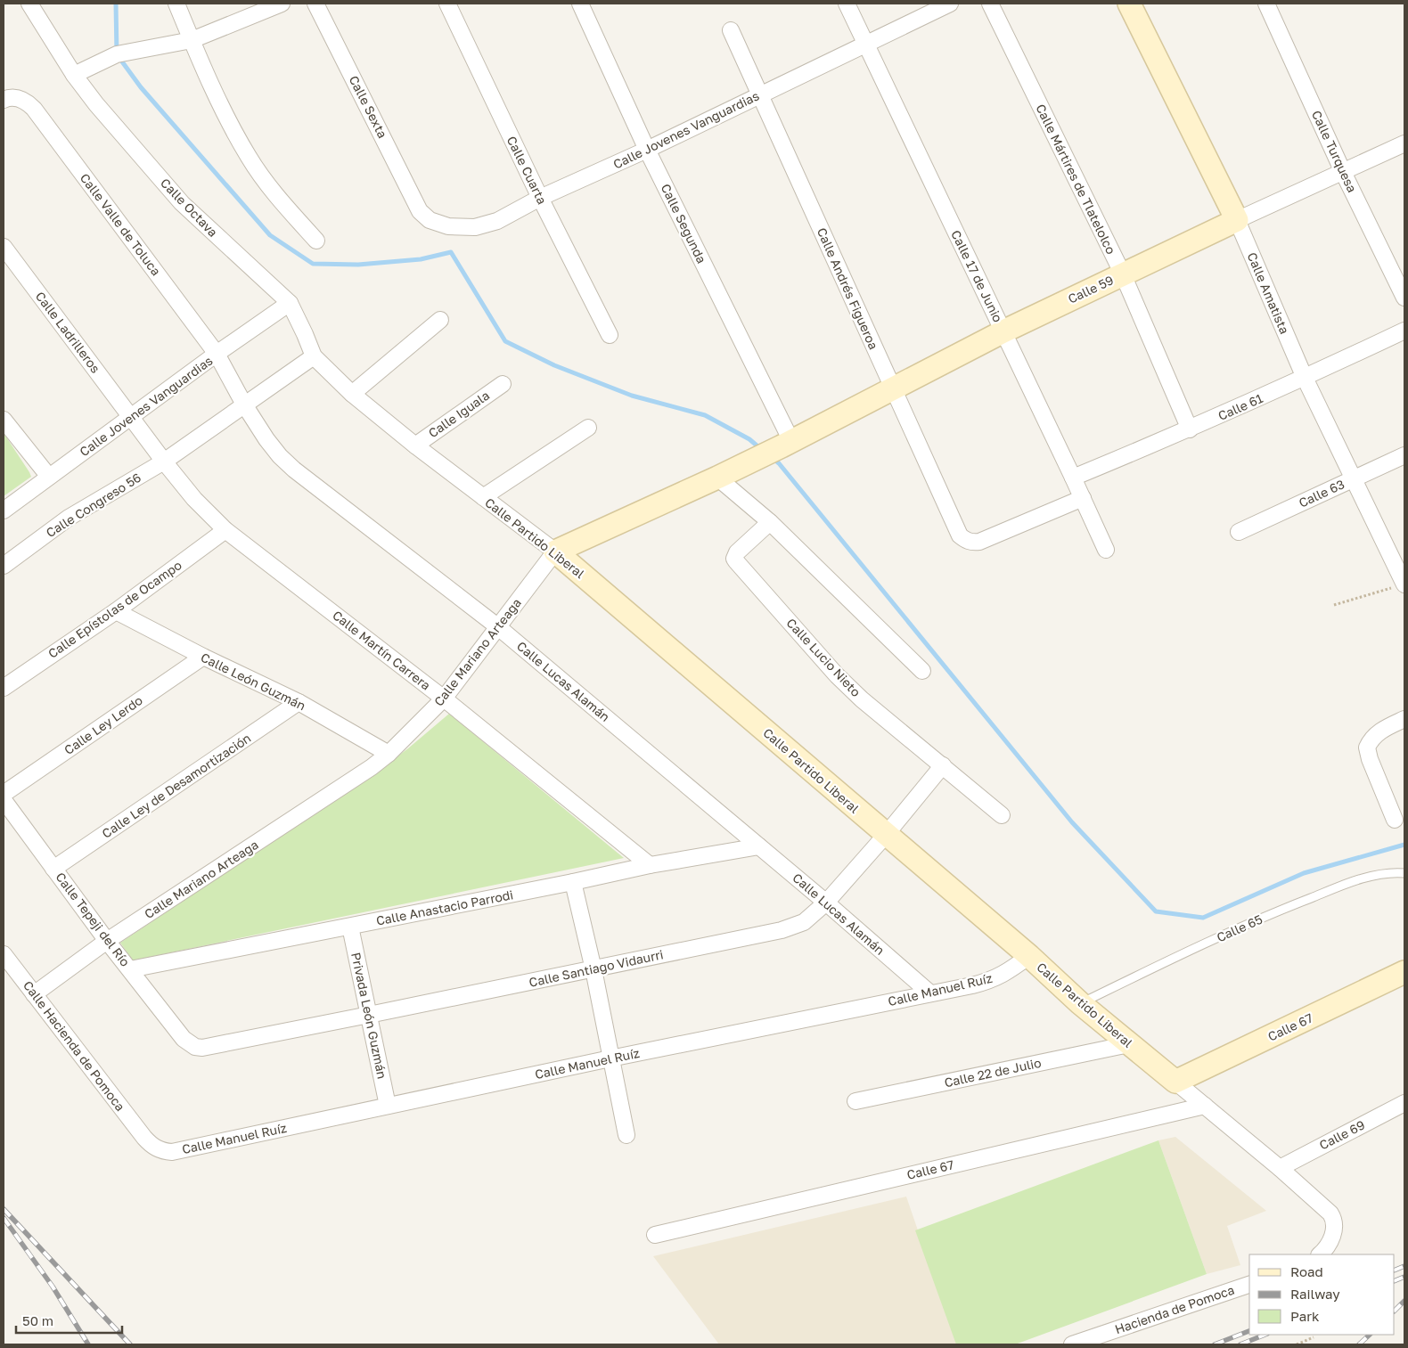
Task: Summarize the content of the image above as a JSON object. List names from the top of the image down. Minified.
{"streets":{"street":["Calle Sexta","Calle Jovenes Vanguardias","Calle Turquesa","Calle Cuarta","Calle Mártires de Tlatelolco","Calle Octava","Calle Segunda","Calle Valle de Toluca","Calle 17 de Junio","Calle Andrés Figueroa","Calle 59","Calle Amatista","Calle Ladrilleros","Calle 61","Calle Iguala","Calle 63","Calle Congreso 56","Calle Partido Liberal","Calle Epístolas de Ocampo","Calle Martín Carrera","Calle Mariano Arteaga","Calle Lucio Nieto","Calle León Guzmán","Calle Lucas Alamán","Calle Ley Lerdo","Calle Ley de Desamortización","Calle Anastacio Parrodi","Calle Tepeji del Río","Calle Santiago Vidaurri","Calle Manuel Ruíz","Privada León Guzmán","Calle 67","Calle Hacienda de Pomoca","Calle 22 de Julio","Calle 69","Hacienda de Pomoca"],"lane":["Calle 65"]},"crossings":[["Calle Sexta","Calle Jovenes Vanguardias"],["Calle Jovenes Vanguardias","Calle Cuarta"],["Calle Jovenes Vanguardias","Calle Octava"],["Calle Jovenes Vanguardias","Calle Segunda"],["Calle Jovenes Vanguardias","Calle Valle de Toluca"],["Calle Jovenes Vanguardias","Calle 17 de Junio"],["Calle Jovenes Vanguardias","Calle Andrés Figueroa"],["Calle Jovenes Vanguardias","Calle Ladrilleros"],["Calle Jovenes Vanguardias","Calle Partido Liberal"],["Calle Jovenes Vanguardias","Calle Martín Carrera"],["Calle Jovenes Vanguardias","Calle Lucas Alamán"],["Calle Turquesa","Calle 59"],["Calle Mártires de Tlatelolco","Calle 59"],["Calle Mártires de Tlatelolco","Calle 61"],["Calle Octava","Calle Partido Liberal"],["Calle Segunda","Calle 59"],["Calle Segunda","Calle Mariano Arteaga"],["Calle Valle de Toluca","Calle Lucas Alamán"],["Calle 17 de Junio","Calle Andrés Figueroa"],["Calle 17 de Junio","Calle 59"],["Calle 17 de Junio","Calle 61"],["Calle Andrés Figueroa","Calle 59"],["Calle 59","Calle Amatista"],["Calle 59","Calle Mariano Arteaga"],["Calle Amatista","Calle 61"],["Calle Amatista","Calle 63"],["Calle Ladrilleros","Calle Martín Carrera"],["Calle Iguala","Calle Partido Liberal"],["Calle Congreso 56","Calle Partido Liberal"],["Calle Congreso 56","Calle Martín Carrera"],["Calle Congreso 56","Calle Lucas Alamán"],["Calle Partido Liberal","Calle Mariano Arteaga"],["Calle Partido Liberal","Calle 65"],["Calle Partido Liberal","Calle Santiago Vidaurri"],["Calle Partido Liberal","Calle Manuel Ruíz"],["Calle Partido Liberal","Calle 67"],["Calle Partido Liberal","Calle 22 de Julio"],["Calle Partido Liberal","Calle 69"],["Calle Epístolas de Ocampo","Calle Martín Carrera"],["Calle Epístolas de Ocampo","Calle León Guzmán"],["Calle Martín Carrera","Calle Mariano Arteaga"],["Calle Martín Carrera","Calle Anastacio Parrodi"],["Calle Mariano Arteaga","Calle León Guzmán"],["Calle Mariano Arteaga","Calle Lucas Alamán"],["Calle Mariano Arteaga","Calle Tepeji del Río"],["Calle Mariano Arteaga","Calle Hacienda de Pomoca"],["Calle Lucio Nieto","Calle Santiago Vidaurri"],["Calle León Guzmán","Calle Ley Lerdo"],["Calle León Guzmán","Calle Ley de Desamortización"],["Calle Lucas Alamán","Calle Anastacio Parrodi"],["Calle Lucas Alamán","Calle Santiago Vidaurri"],["Calle Lucas Alamán","Calle Manuel Ruíz"],["Calle Ley de Desamortización","Calle Tepeji del Río"],["Calle Anastacio Parrodi","Calle Tepeji del Río"],["Calle Anastacio Parrodi","Privada León Guzmán"],["Calle Tepeji del Río","Calle Santiago Vidaurri"],["Calle Santiago Vidaurri","Privada León Guzmán"],["Calle Manuel Ruíz","Privada León Guzmán"],["Calle Manuel Ruíz","Calle Hacienda de Pomoca"]],"legend":["Road","Railway","Park"],"scale_bar":"50 m"}
